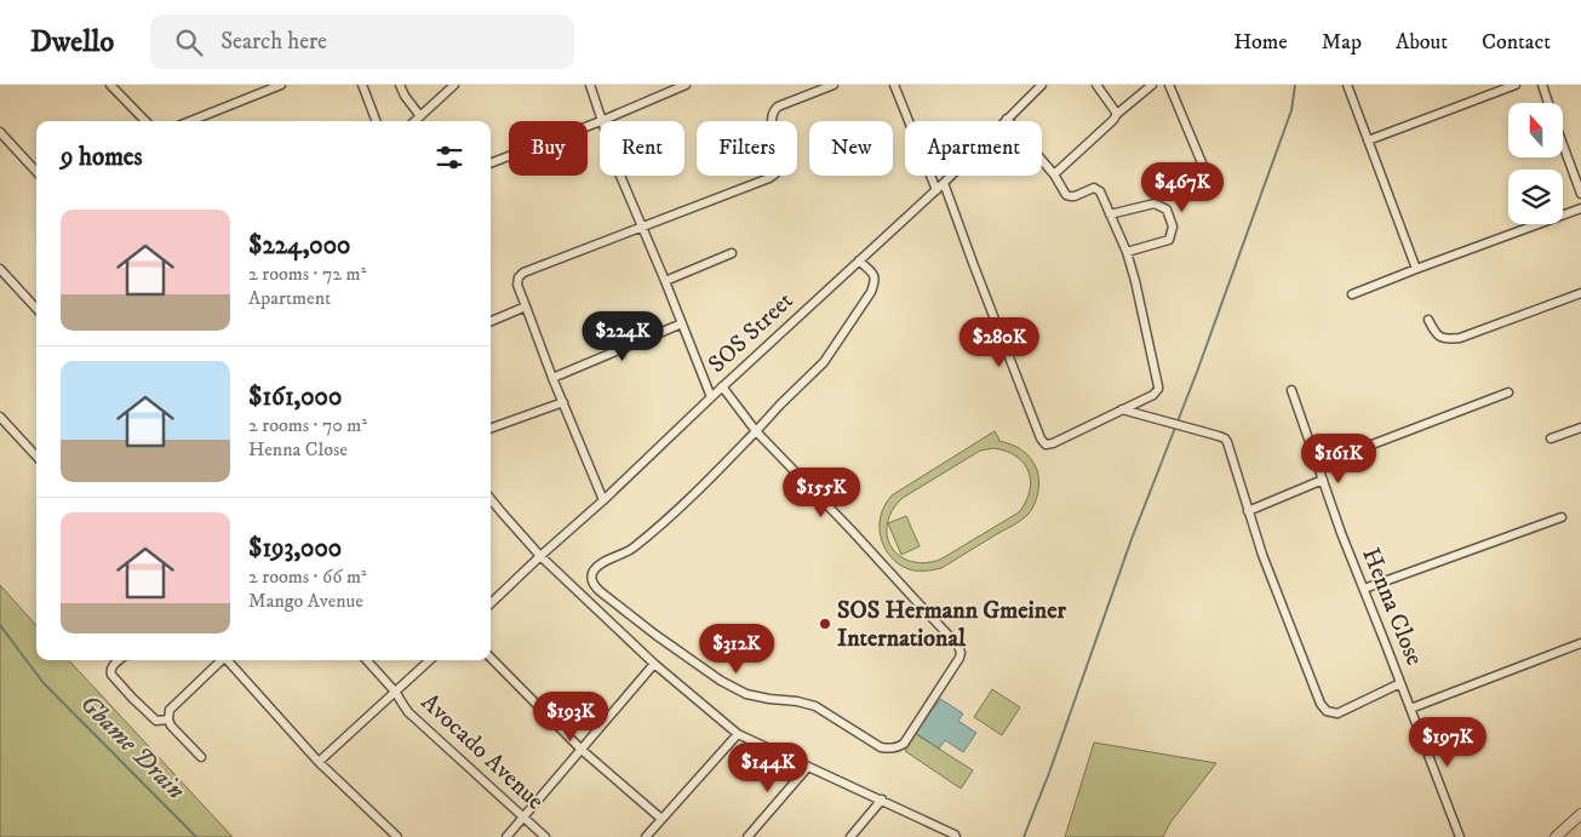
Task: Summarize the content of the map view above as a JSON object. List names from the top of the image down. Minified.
{"streets":{"street":["SOS Street","Henna Close","Avocado Avenue"]},"water":["Gbame Drain"],"places":["SOS Hermann Gmeiner International"],"north":"top","page":{"header":"Dwello","search":"Search here","nav":["Home","Map","About","Contact"],"chip":["Buy","Rent","Filters","New","Apartment"],"heading":"9 homes","price":["$467K","$224K","$280K","$161K","$155K","$312K","$193K","$197K","$144K"],"list":[{"name":"$224,000","note":"2 rooms · 72 m² · Apartment"},{"name":"$161,000","note":"2 rooms · 70 m² · Henna Close"},{"name":"$193,000","note":"2 rooms · 66 m² · Mango Avenue"}]}}
